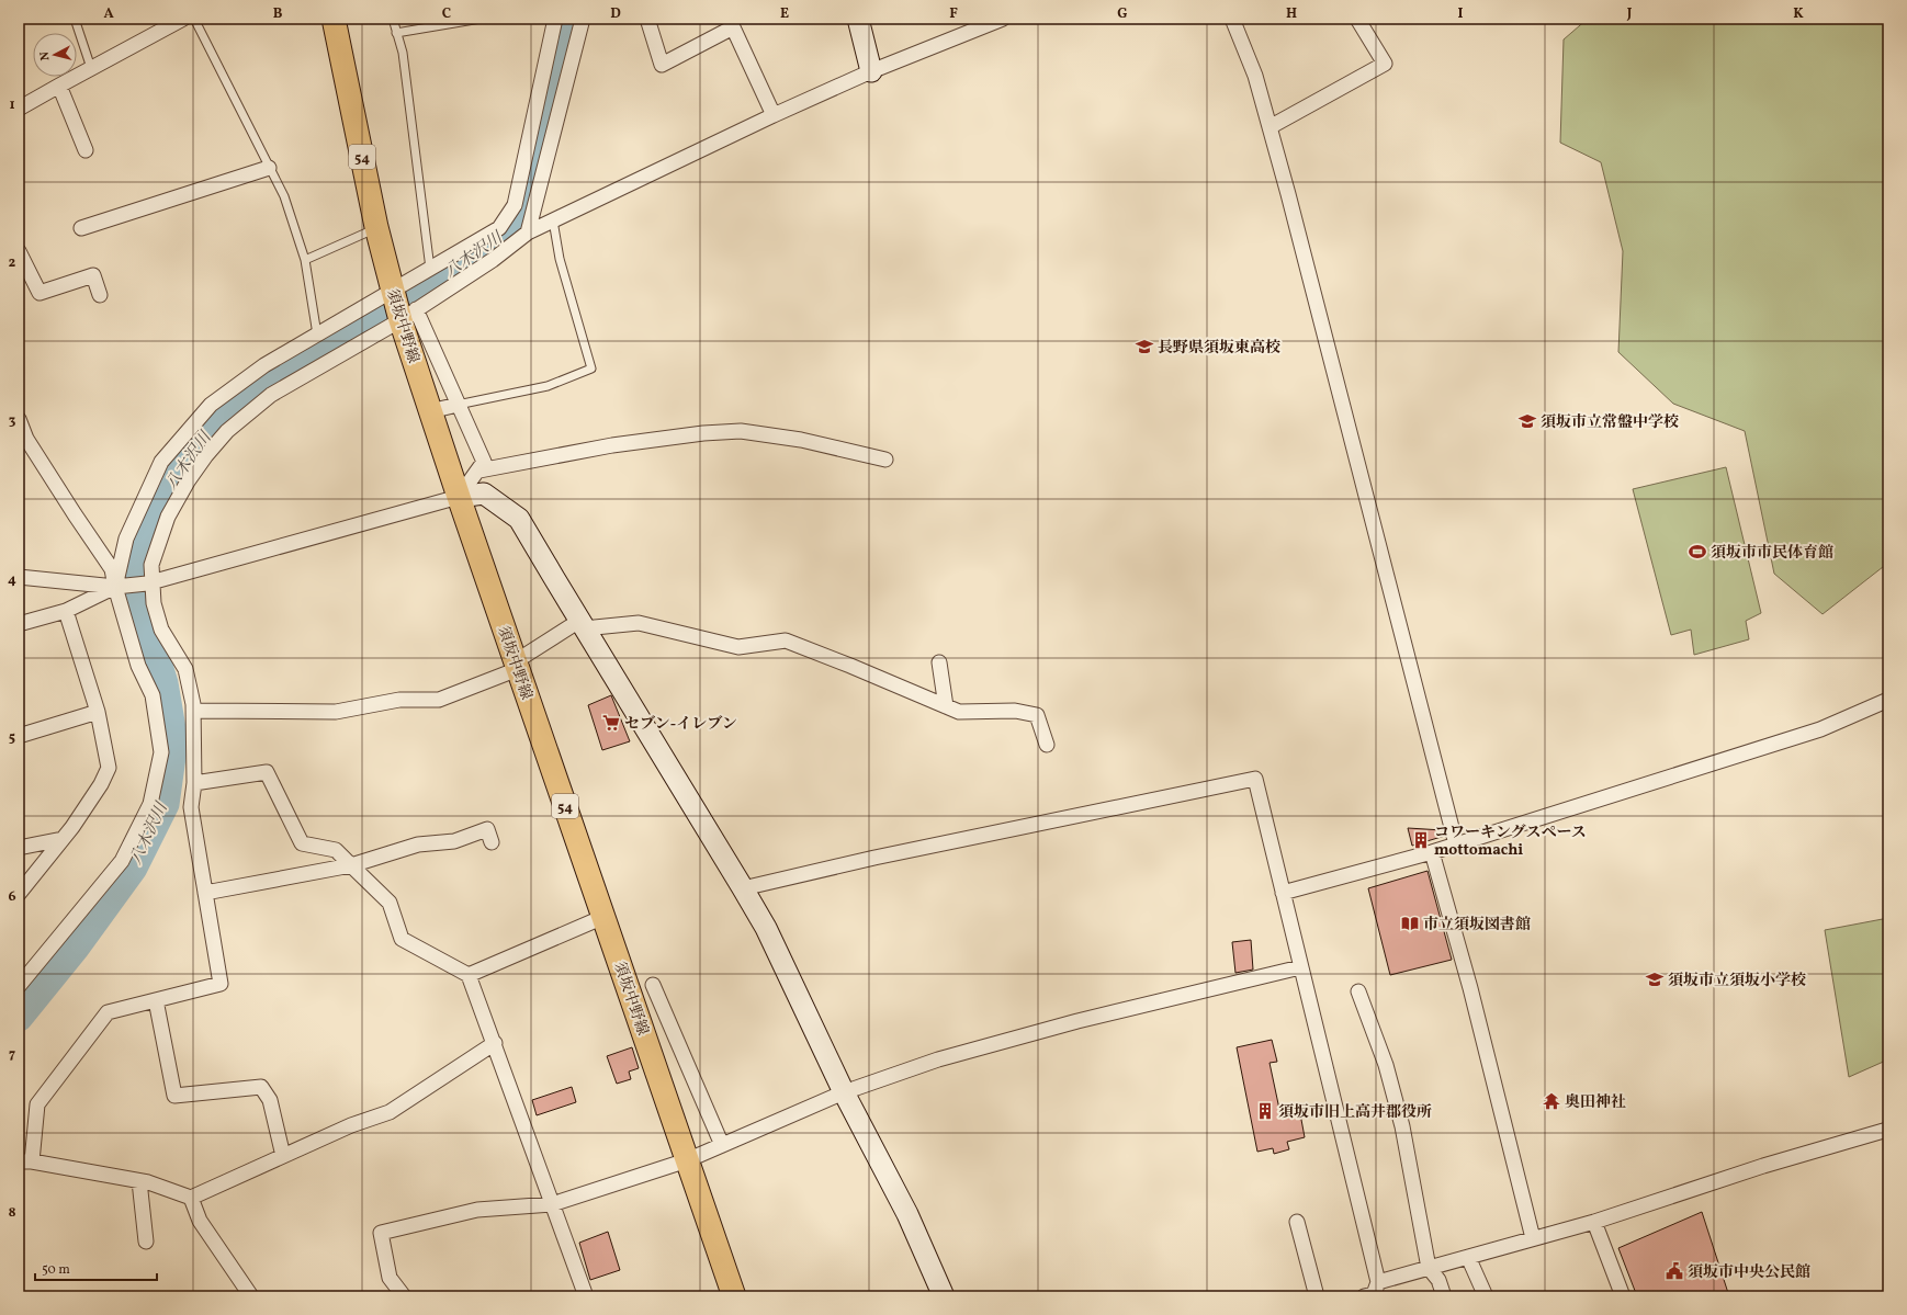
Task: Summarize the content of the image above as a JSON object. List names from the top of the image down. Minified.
{"streets":{"main road":["54","須坂中野線"]},"water":["八木沢川"],"places":{"school or university":["長野県須坂東高校","須坂市立常盤中学校","須坂市立須坂小学校"],"sports":["須坂市市民体育館"],"supermarket":["セブン-イレブン"],"building":["コワーキングスペース mottomachi","須坂市旧上高井郡役所"],"library":["市立須坂図書館"],"temple":["奥田神社"],"public building":["須坂市中央公民館"]},"scale_bar":"50 m","north":"left","grid":{"columns":["A","B","C","D","E","F","G","H","I","J","K"],"rows":["1","2","3","4","5","6","7","8"]}}
